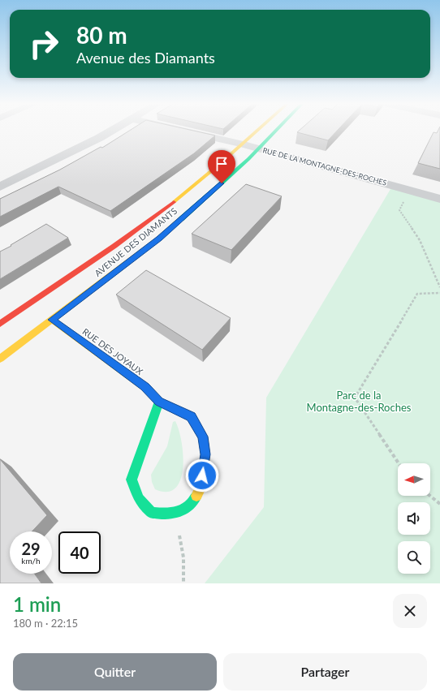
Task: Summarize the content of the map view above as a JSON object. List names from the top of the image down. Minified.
{"streets":{"street":["RUE DE LA MONTAGNE-DES-ROCHES","AVENUE DES DIAMANTS","RUE DES JOYAUX"]},"crossings":[["RUE DE LA MONTAGNE-DES-ROCHES","AVENUE DES DIAMANTS"],["AVENUE DES DIAMANTS","RUE DES JOYAUX"]],"parks":["Parc de la Montagne-des-Roches"],"north":"left","page":{"turn":["80 m","Avenue des Diamants"],"speed":"29 km/h","limit":"40","heading":["1 min","180 m · 22:15"],"buttons":["Quitter","Partager"]}}
